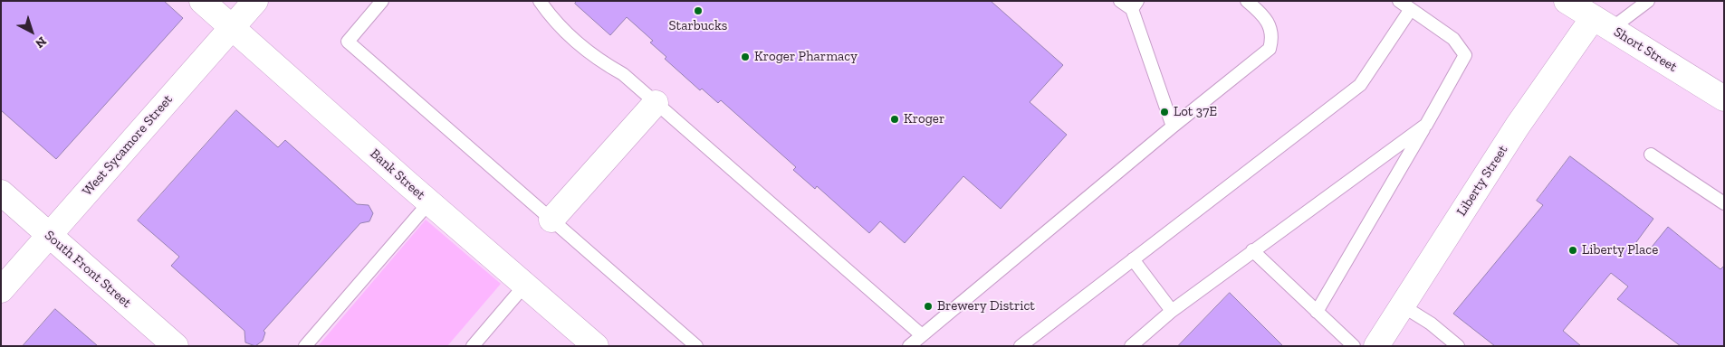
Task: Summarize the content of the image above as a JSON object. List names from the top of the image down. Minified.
{"streets":{"street":["Short Street","West Sycamore Street","Bank Street","Liberty Street","South Front Street"]},"crossings":[["Short Street","Liberty Street"],["West Sycamore Street","Bank Street"],["West Sycamore Street","South Front Street"]],"places":["Starbucks","Kroger Pharmacy","Lot 37E","Kroger","Liberty Place","Brewery District"],"north":"bottom right"}
